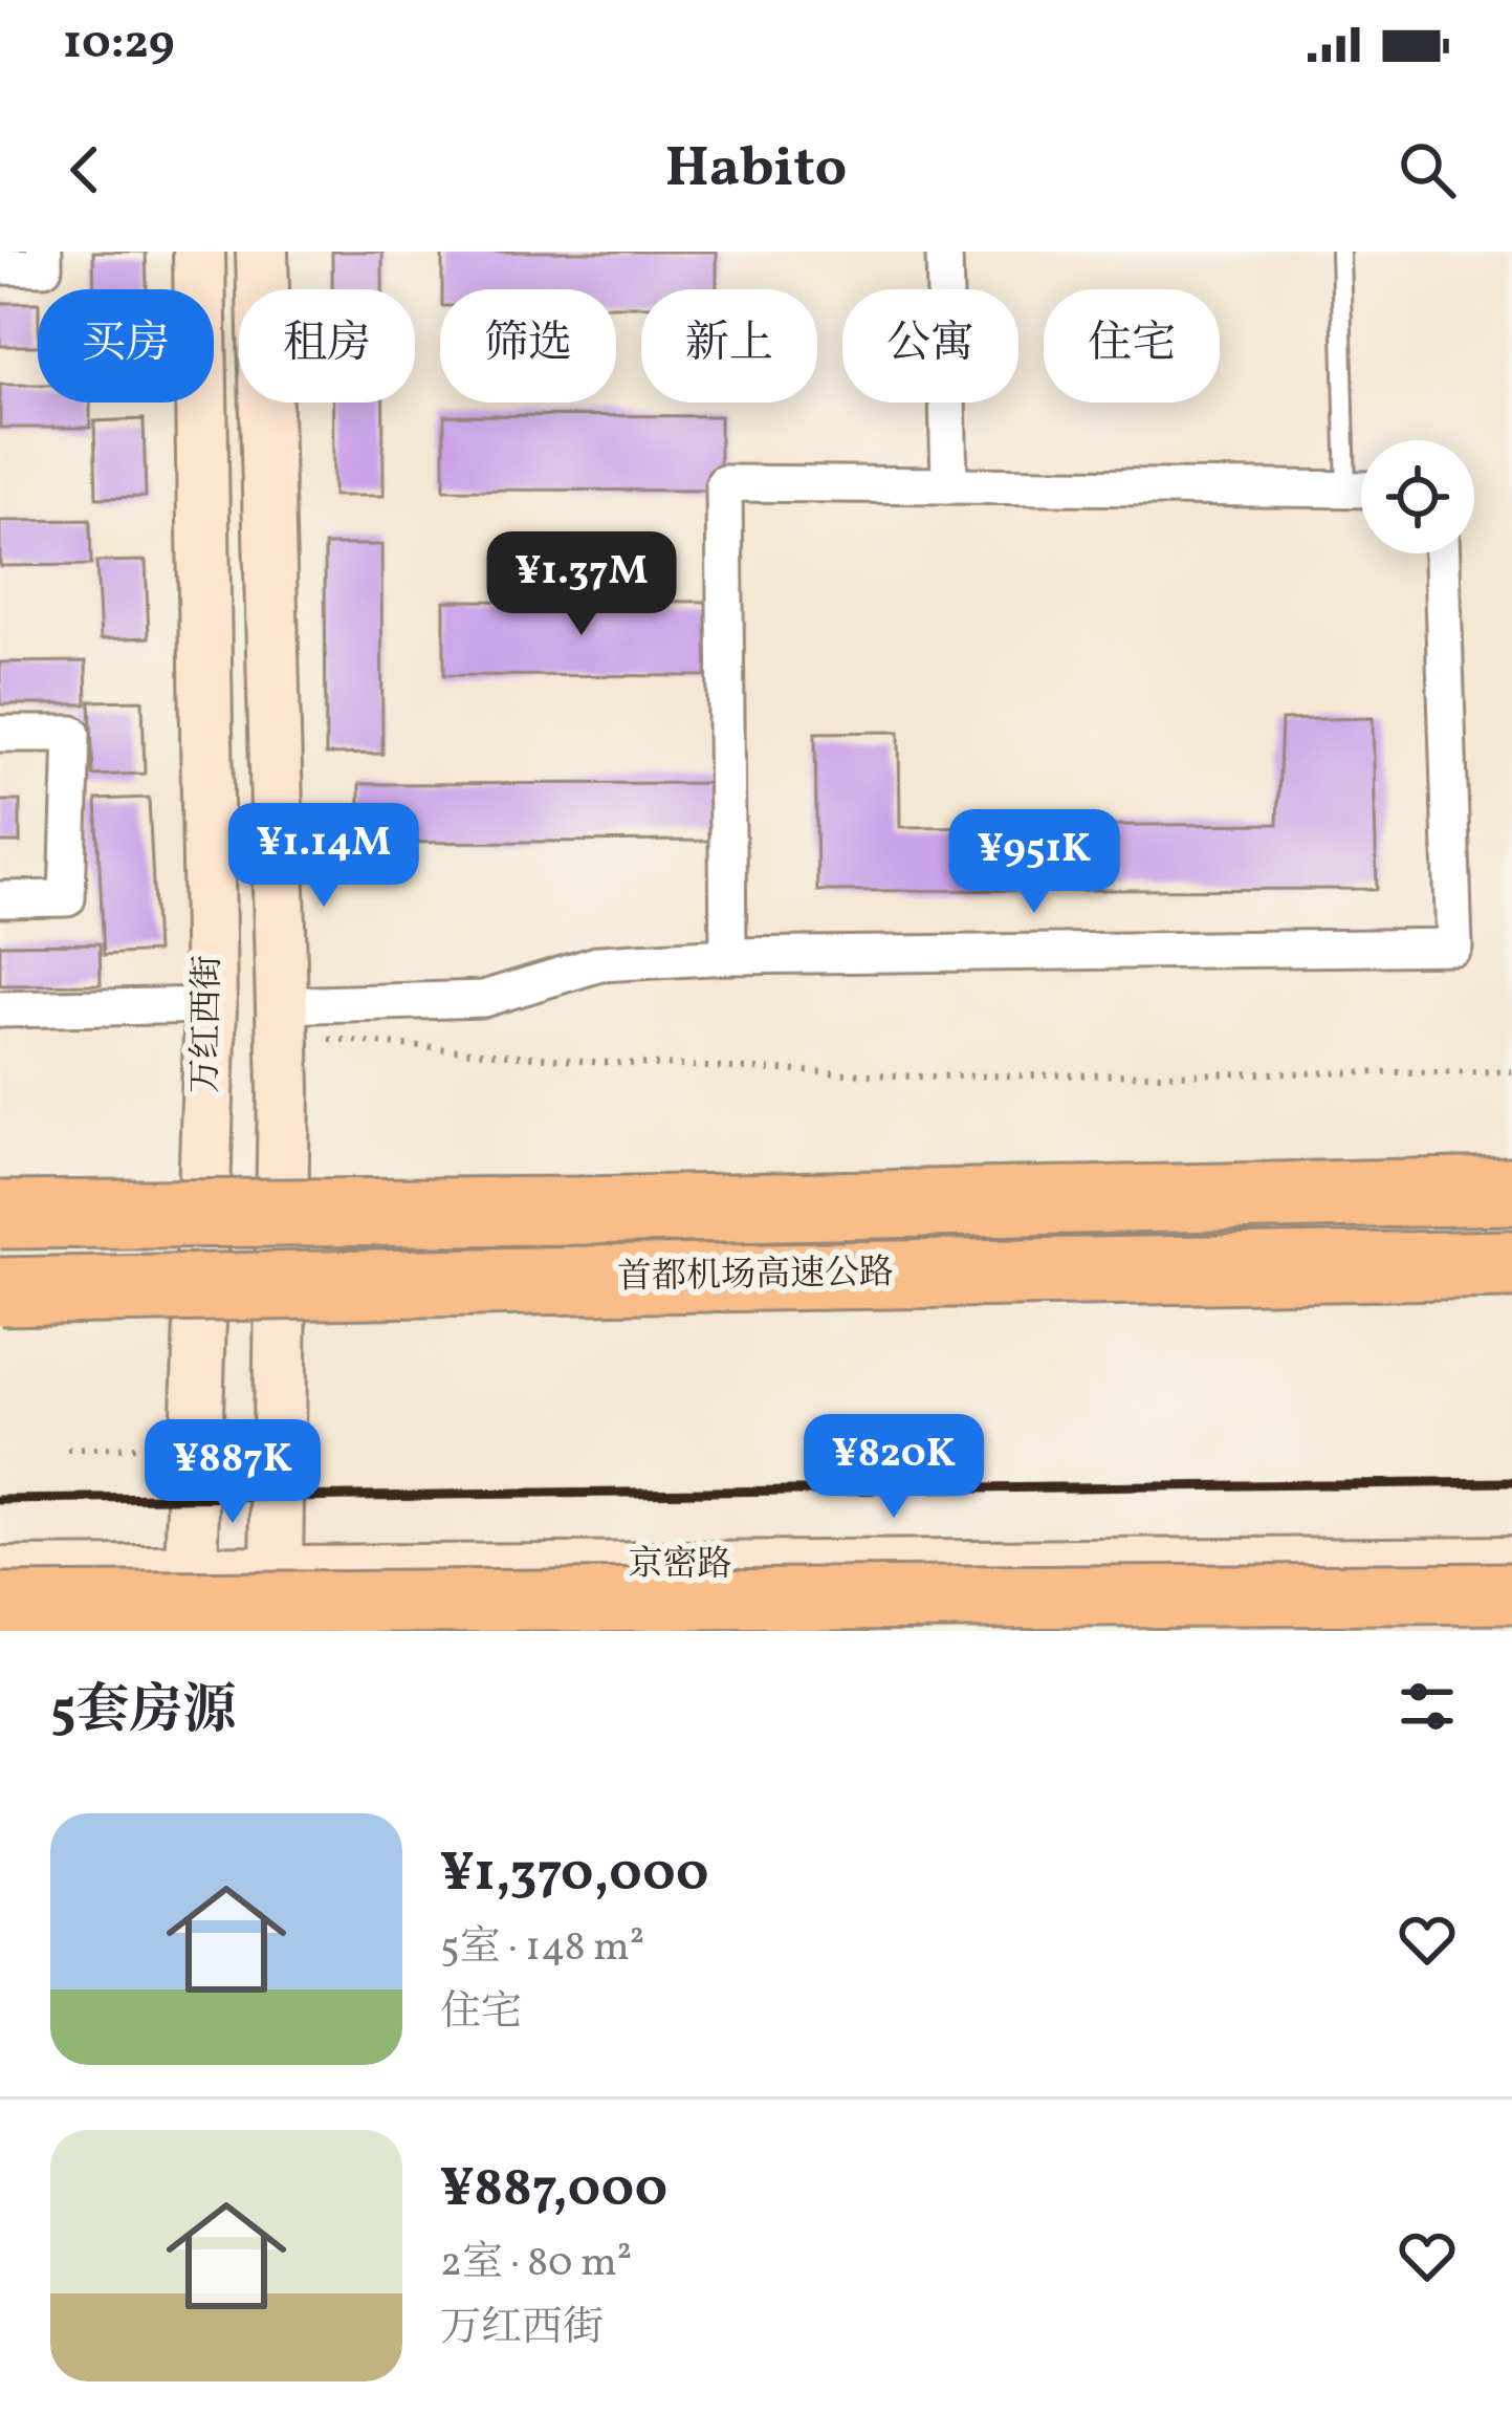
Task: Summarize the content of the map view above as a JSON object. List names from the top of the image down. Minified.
{"streets":{"highway":["首都机场高速公路"],"main road":["万红西街","京密路"]},"crossings":[["万红西街","京密路"]],"page":{"status":"10:29","header":"Habito","chip":["买房","租房","筛选","新上","公寓","住宅"],"price":["¥1.37M","¥1.14M","¥951K","¥820K","¥887K"],"heading":"5套房源","list":[{"name":"¥1,370,000","note":"5室 · 148 m² · 住宅"},{"name":"¥887,000","note":"2室 · 80 m² · 万红西街"}]}}
